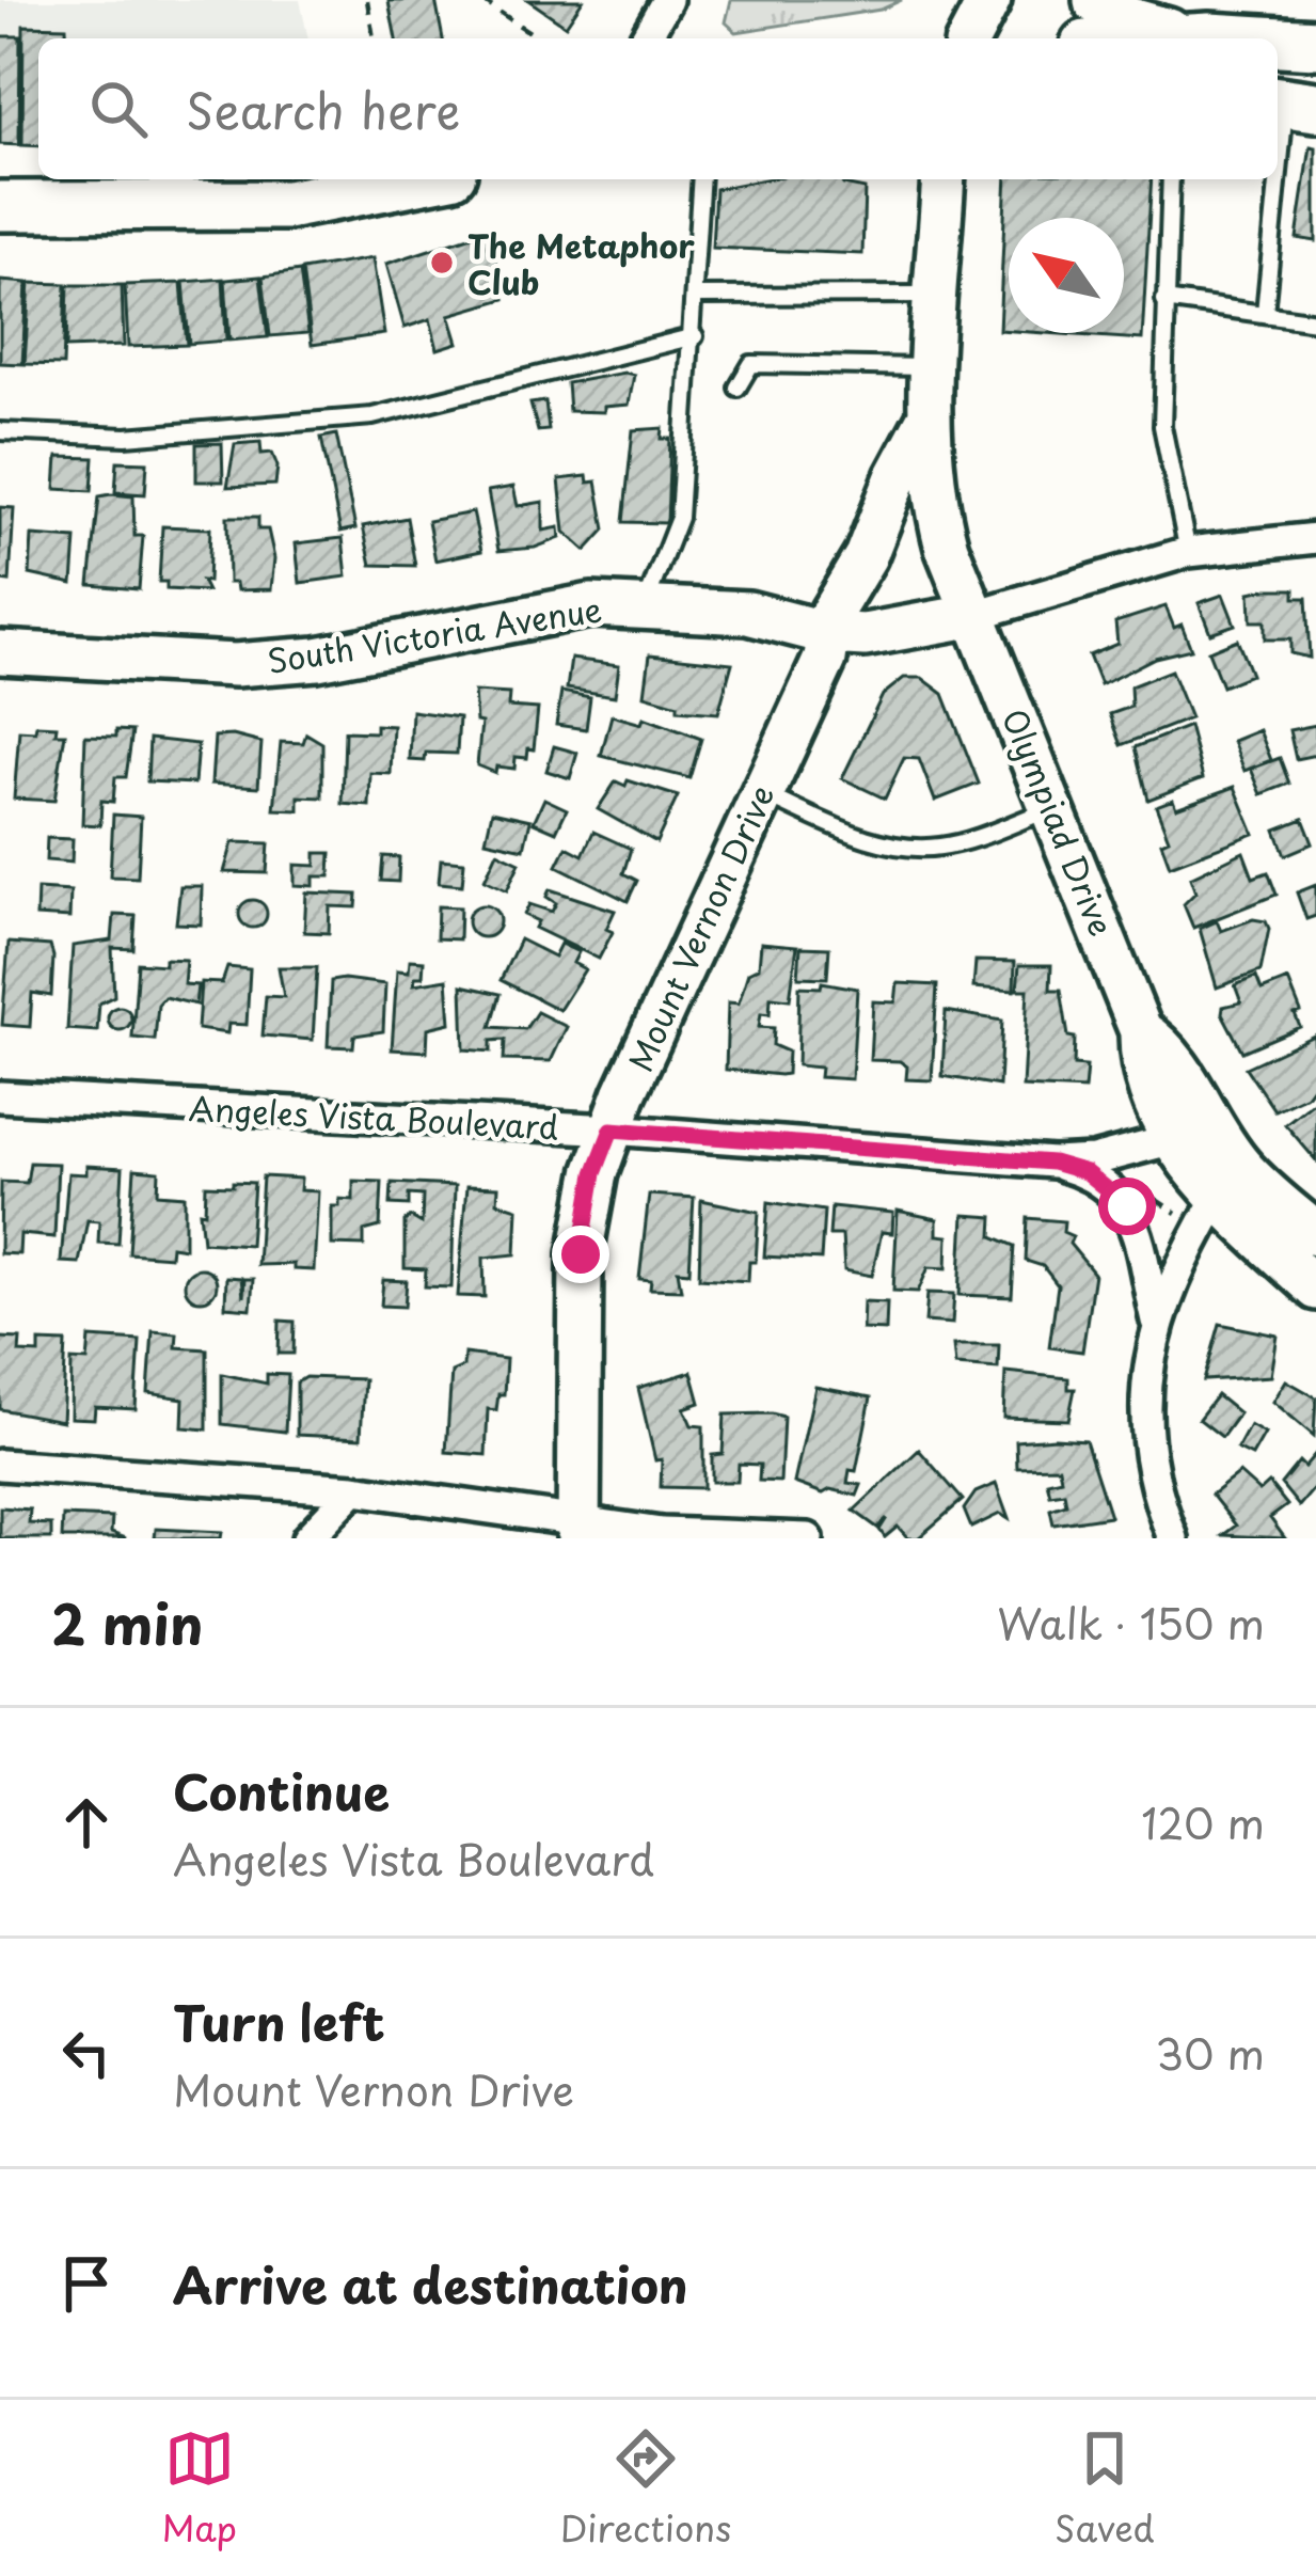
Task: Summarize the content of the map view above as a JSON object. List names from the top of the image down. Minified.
{"streets":{"street":["South Victoria Avenue","Olympiad Drive","Mount Vernon Drive","Angeles Vista Boulevard"]},"crossings":[["South Victoria Avenue","Olympiad Drive"],["South Victoria Avenue","Mount Vernon Drive"],["Olympiad Drive","Mount Vernon Drive"],["Olympiad Drive","Angeles Vista Boulevard"],["Mount Vernon Drive","Angeles Vista Boulevard"]],"places":["The Metaphor Club"],"north":"top left","page":{"search":"Search here","heading":["2 min","Walk · 150 m"],"list":[["Continue","Angeles Vista Boulevard","120 m"],["Turn left","Mount Vernon Drive","30 m"],"Arrive at destination"],"nav":["Map","Directions","Saved"]}}
